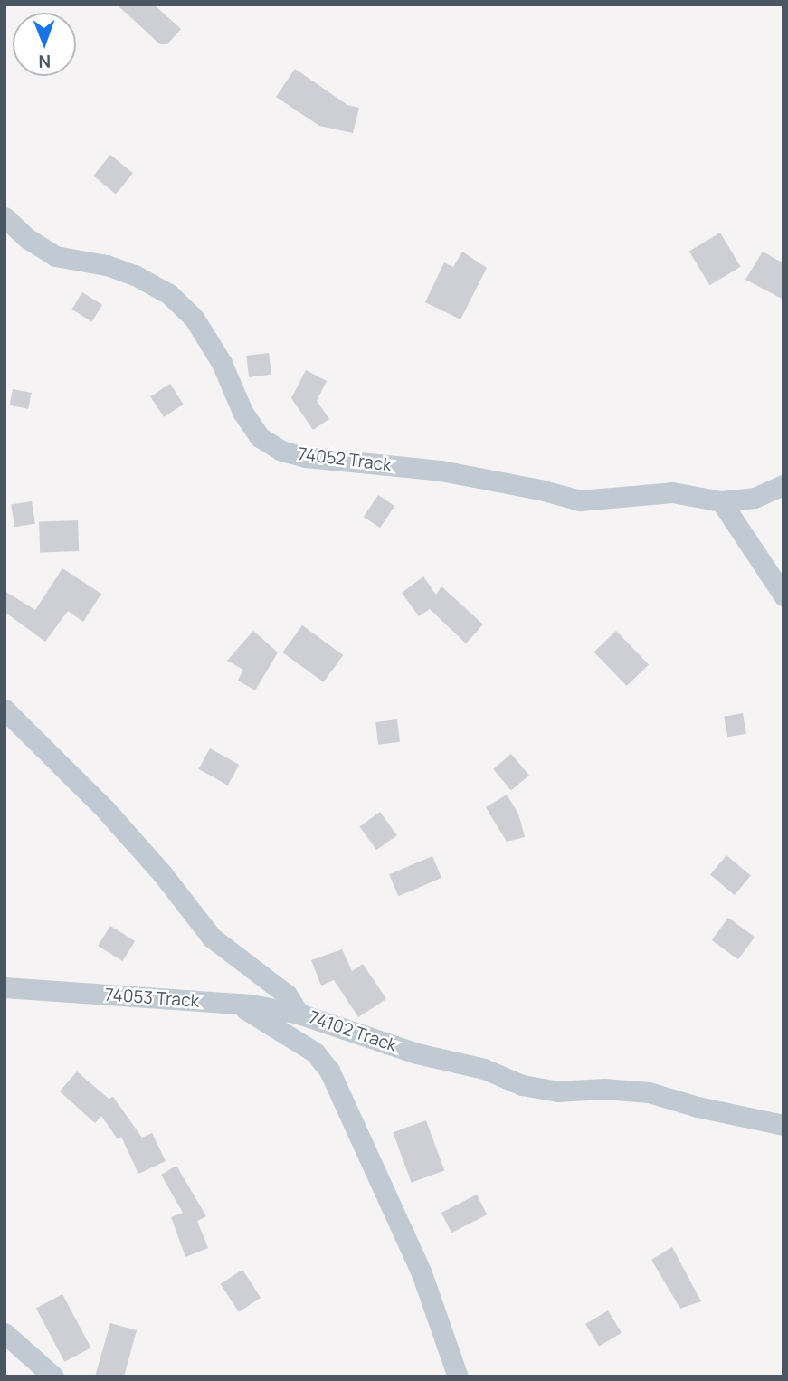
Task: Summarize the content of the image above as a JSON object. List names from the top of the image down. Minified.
{"streets":{"street":["74052 Track","74053 Track","74102 Track"]},"crossings":[["74053 Track","74102 Track"]],"north":"bottom"}
